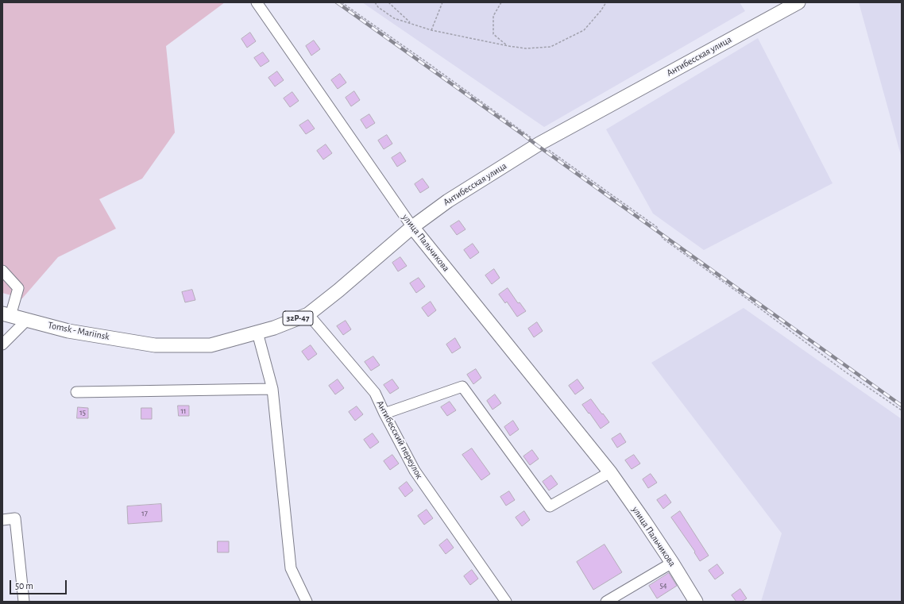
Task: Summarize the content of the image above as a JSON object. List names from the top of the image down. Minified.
{"streets":{"main road":["Антибесская улица","улица Пальчикова","32Р-47","Tomsk - Mariinsk"],"street":["Антибесский переулок"]},"crossings":[["Антибесская улица","улица Пальчикова"],["Антибесская улица","Tomsk - Mariinsk"],["Антибесская улица","Антибесский переулок"]],"house_numbers":["11","15","17","54"],"scale_bar":"50 m"}
